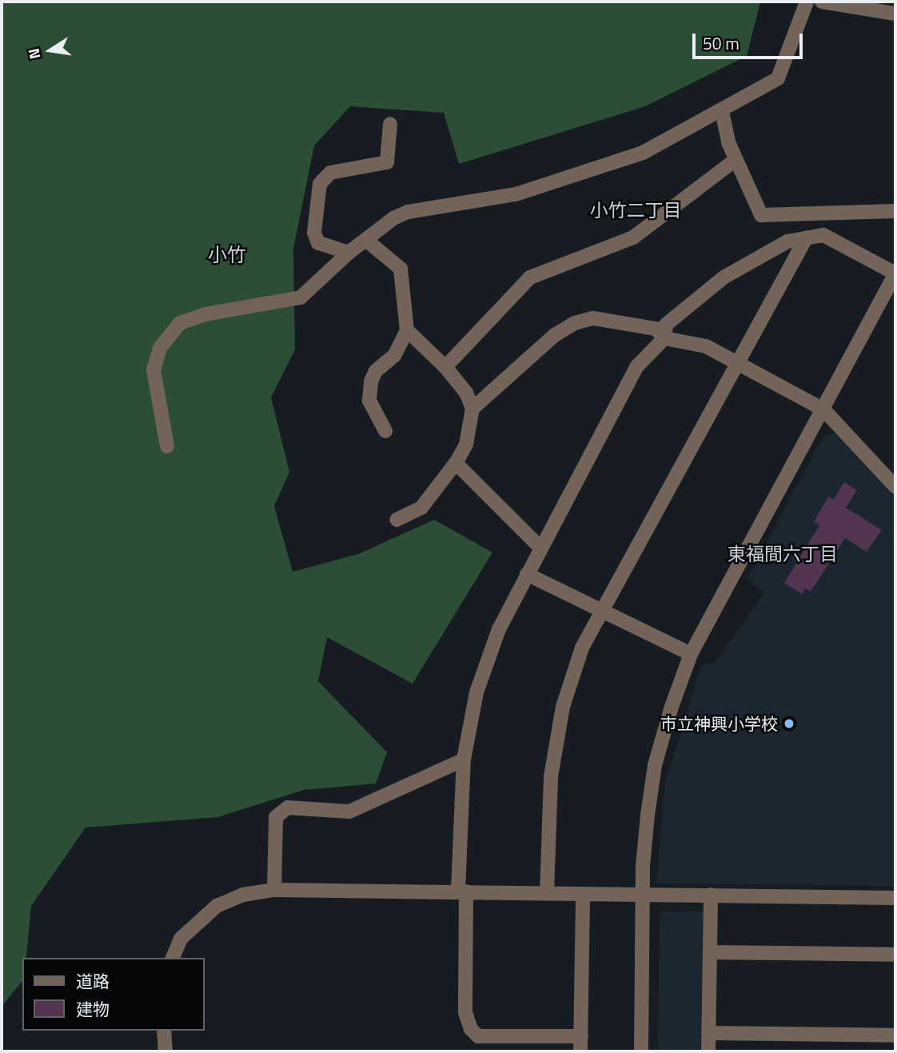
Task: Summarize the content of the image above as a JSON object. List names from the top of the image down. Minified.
{"districts":["小竹二丁目","小竹","東福間六丁目"],"places":["市立神興小学校"],"legend":["道路","建物"],"scale_bar":"50 m","north":"left"}
